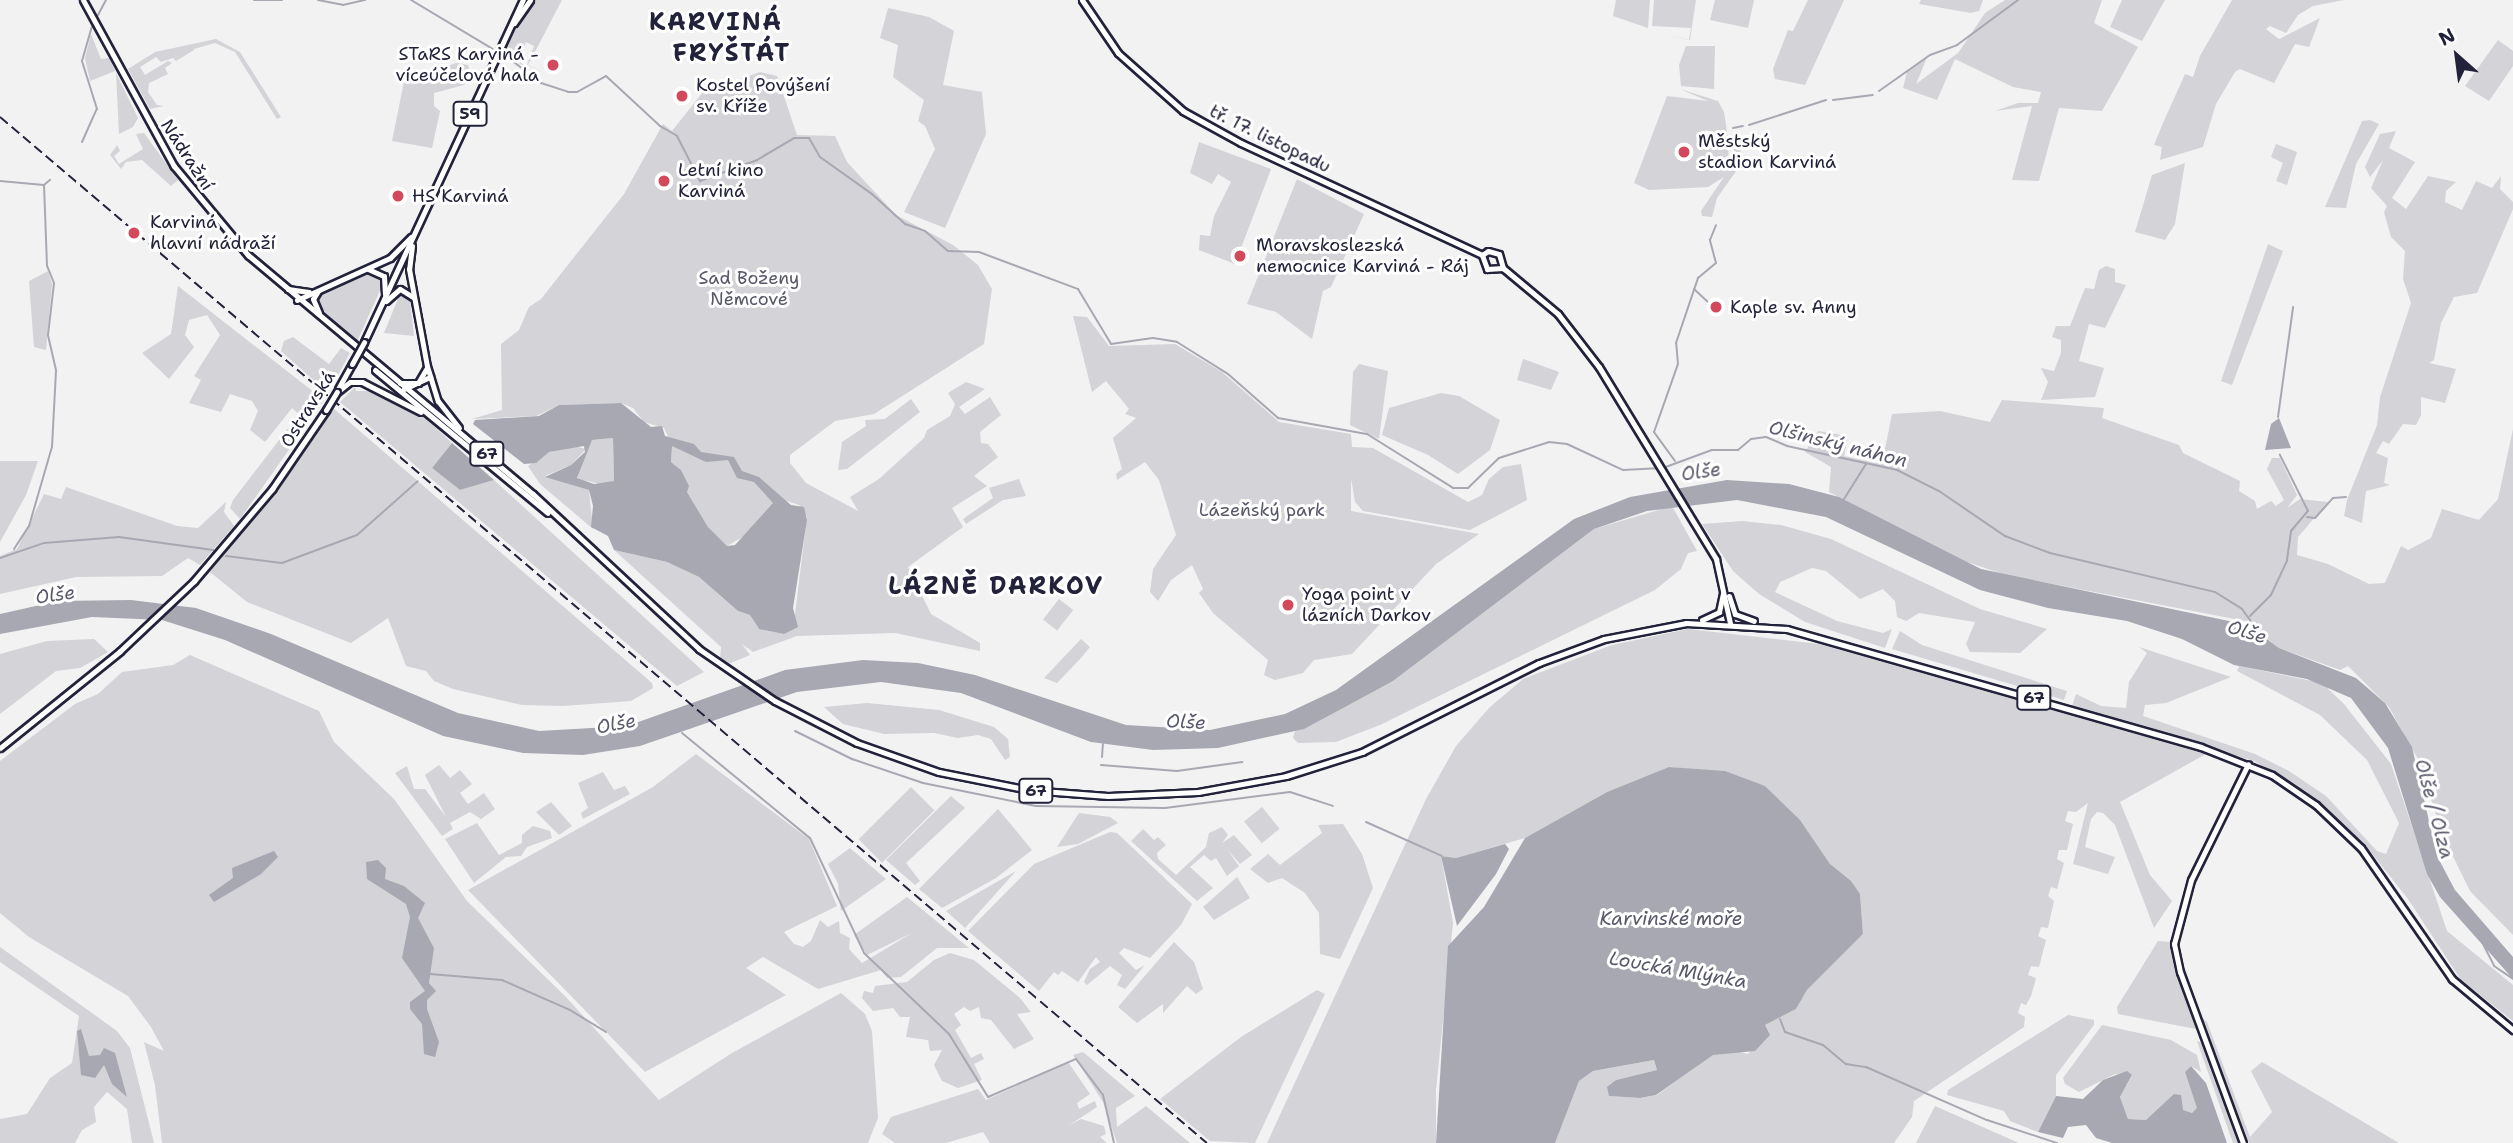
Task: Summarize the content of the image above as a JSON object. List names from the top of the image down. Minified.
{"streets":{"main road":["59","tř. 17. listopadu","Nádražní","Ostravská","67"]},"crossings":[["Nádražní","67"]],"districts":["KARVINÁ","FRYŠTÁT","LÁZNĚ DARKOV"],"water":["Olšinský náhon","Olše","Olše / Olza","Karvinské moře","Loucká Mlýnka"],"parks":["Sad Boženy Němcové","Lázeňský park"],"places":["STaRS Karviná - víceúčelová hala","Kostel Povýšení sv. Kříže","Městský stadion Karviná","Letní kino Karviná","HS Karviná","Karviná hlavní nádraží","Moravskoslezská nemocnice Karviná - Ráj","Kaple sv. Anny","Yoga point v lázních Darkov"],"north":"top left"}
